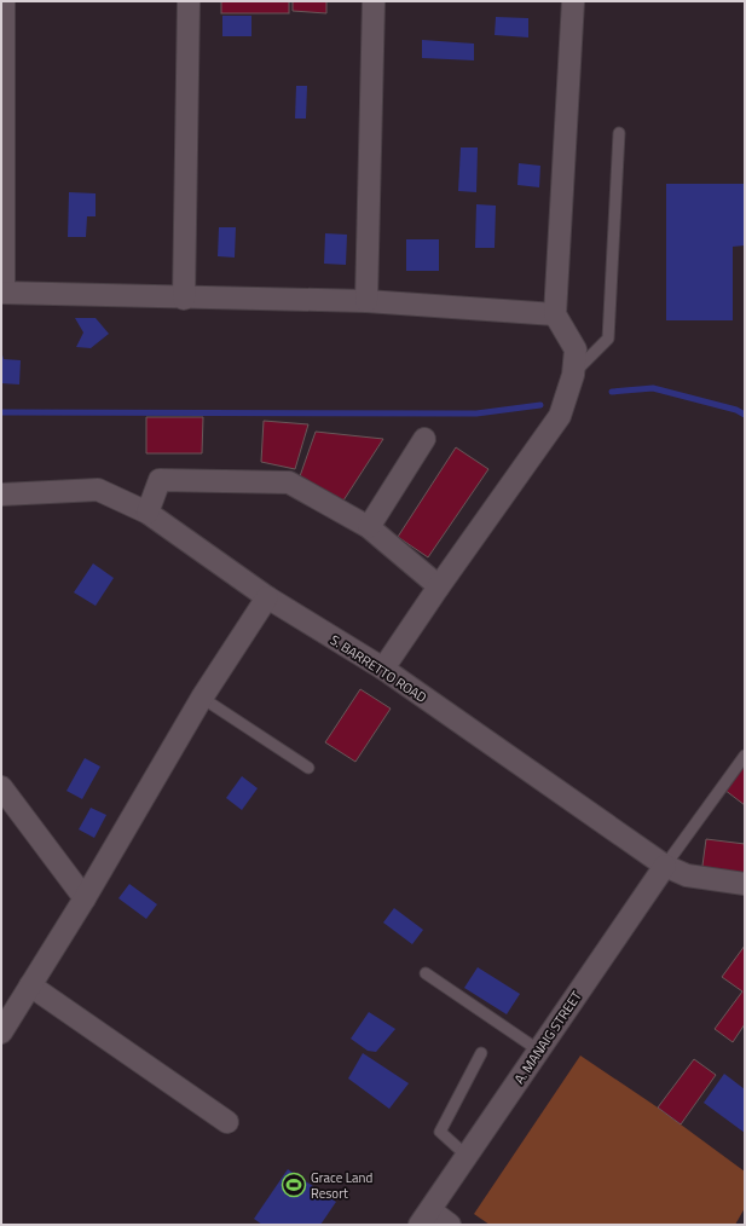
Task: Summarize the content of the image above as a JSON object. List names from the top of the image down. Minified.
{"streets":{"street":["S. BARRETTO ROAD","A. MANAIG STREET"]},"crossings":[["S. BARRETTO ROAD","A. MANAIG STREET"]],"places":{"sports":["Grace Land Resort"]}}
